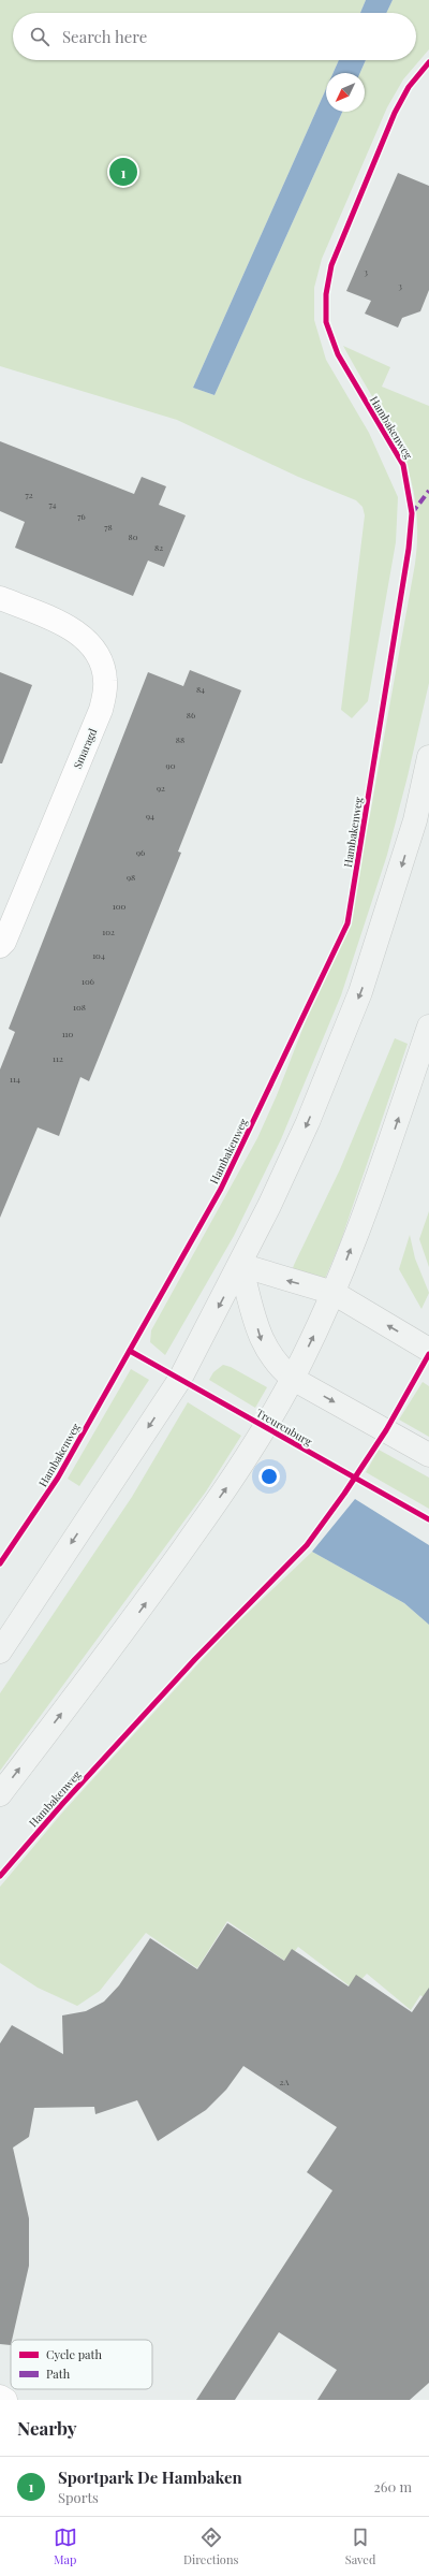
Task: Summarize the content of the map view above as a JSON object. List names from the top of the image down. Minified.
{"streets":{"street":["Smaragd"],"cycle path":["Hambakenweg","Treurenburg"]},"house_numbers":["3","3","72","74","76","78","80","82","84","86","88","90","92","94","96","98","100","102","104","106","108","110","112","114","2A"],"legend":["Cycle path","Path"],"north":"bottom left","page":{"search":"Search here","pins":"1","heading":"Nearby","list":[{"mark":"1","name":"Sportpark De Hambaken","note":"Sports","value":"260 m"}],"nav":["Map","Directions","Saved"]}}
